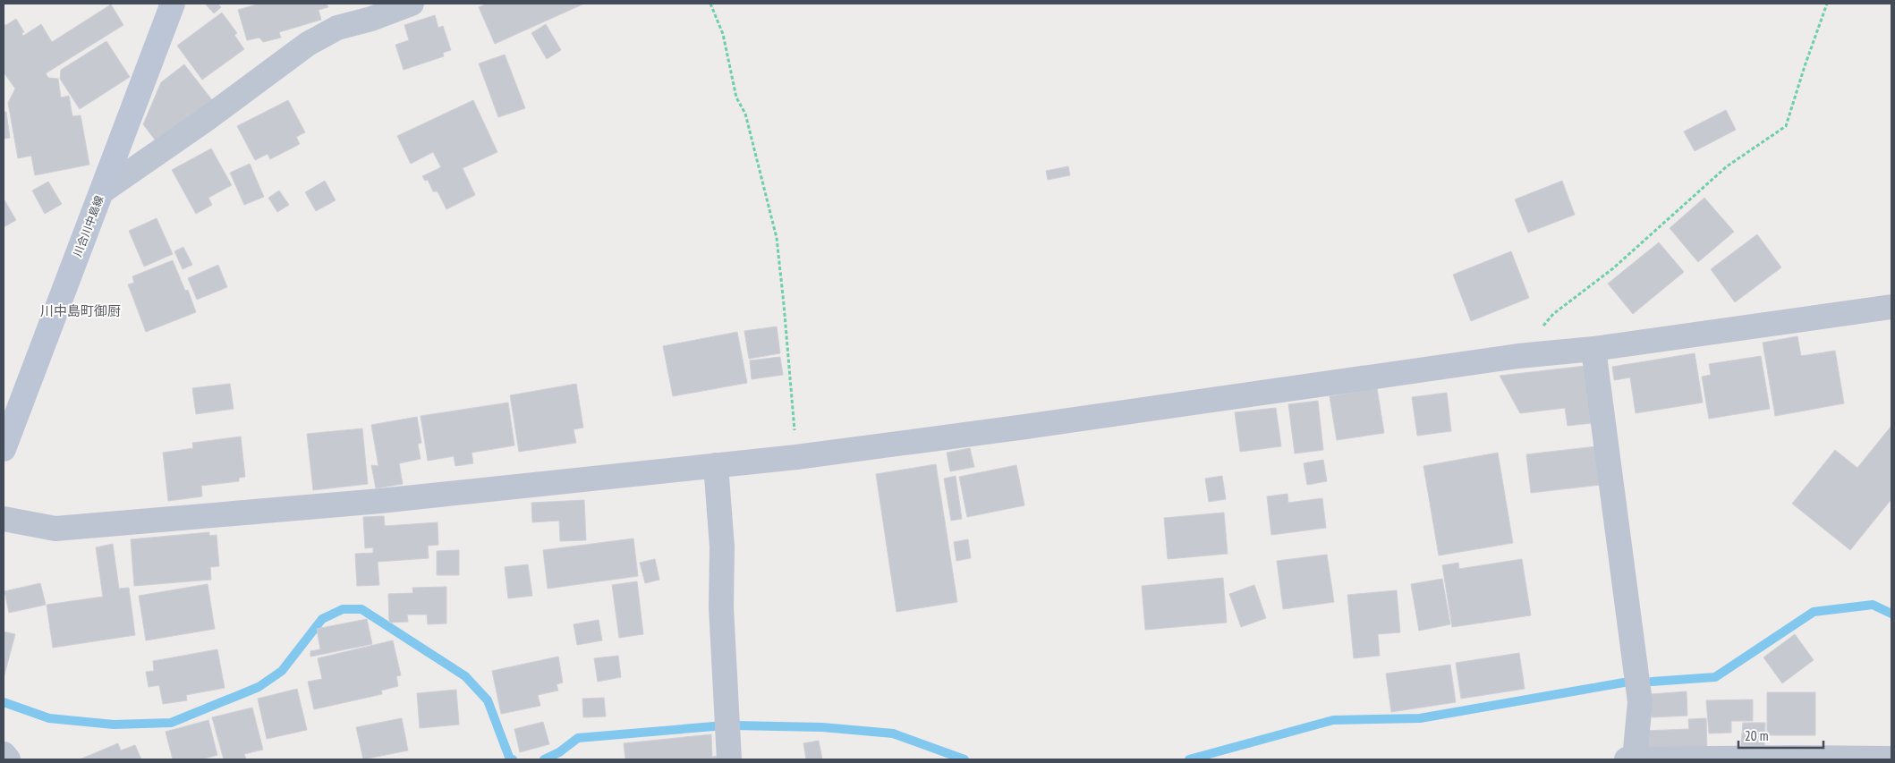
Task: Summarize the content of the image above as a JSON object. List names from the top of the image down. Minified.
{"streets":{"main road":["川合川中島線"]},"districts":["川中島町御厨"],"scale_bar":"20 m"}
